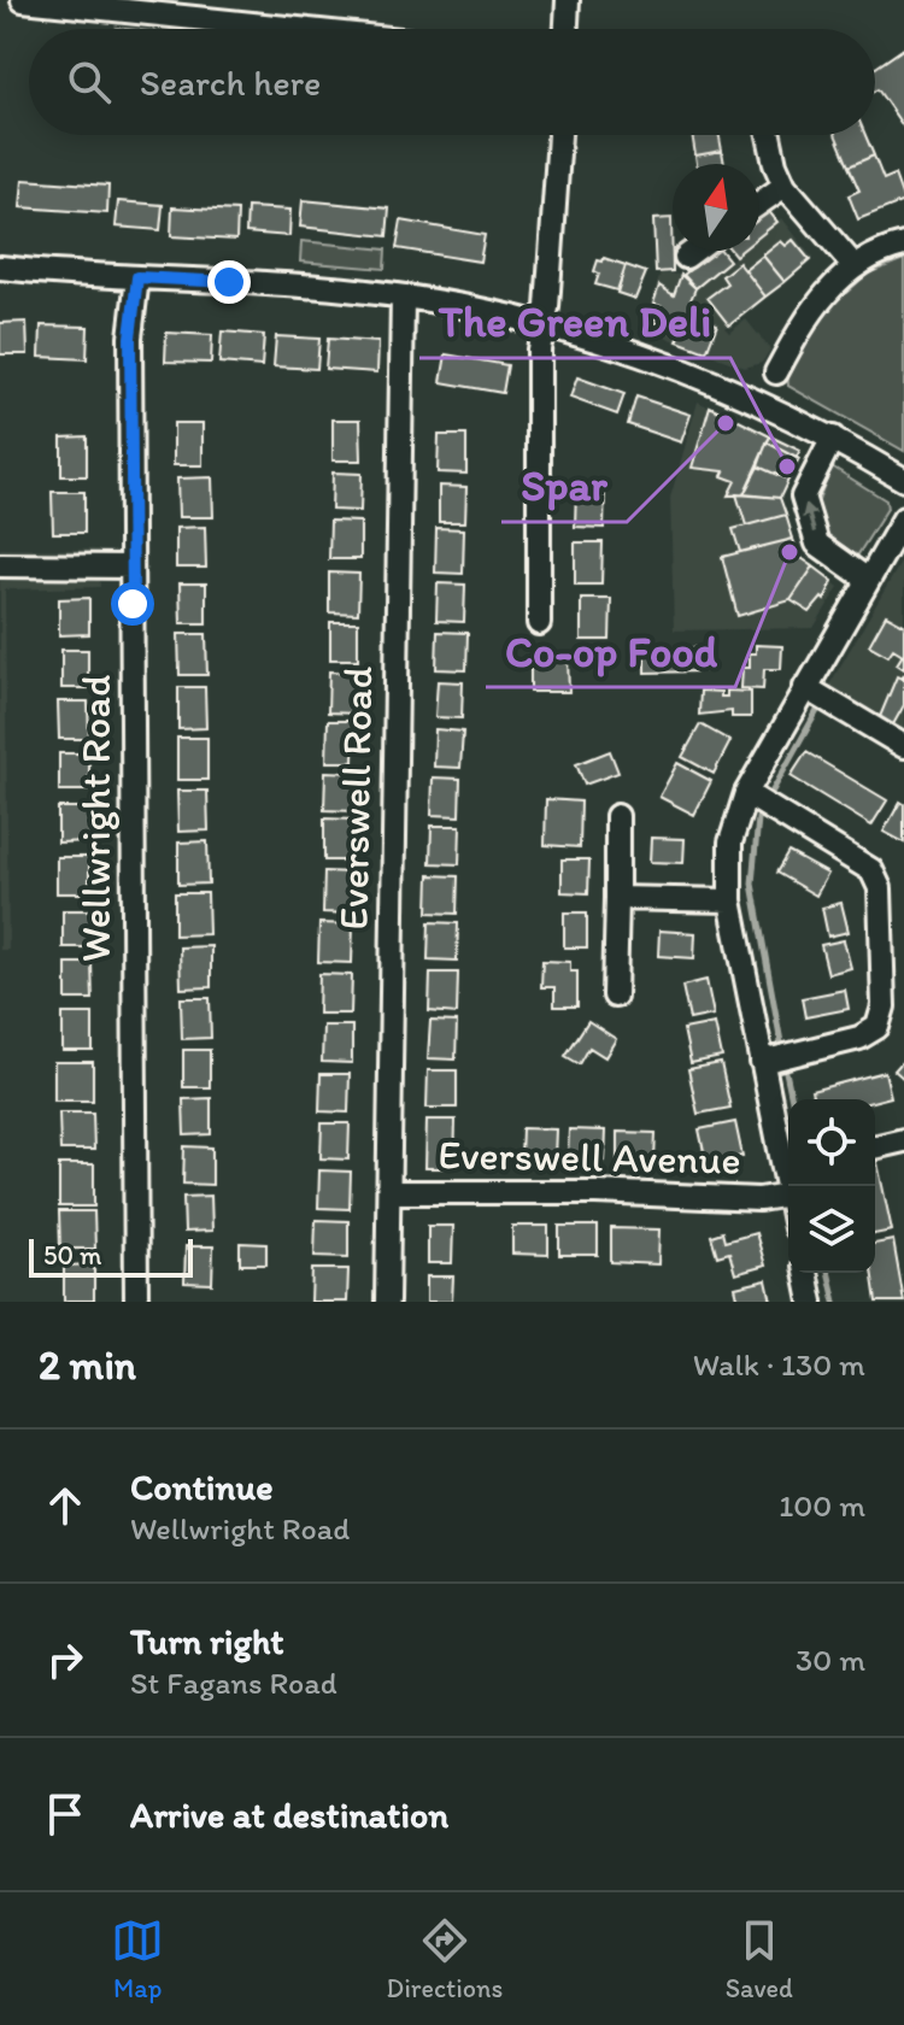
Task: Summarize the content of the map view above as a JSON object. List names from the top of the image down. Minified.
{"streets":{"street":["Everswell Road","Wellwright Road","Everswell Avenue"]},"crossings":[["Everswell Road","Everswell Avenue"]],"places":["Spar","The Green Deli","Co-op Food"],"scale_bar":"50 m","north":"top","page":{"search":"Search here","scale":"50 m","heading":["2 min","Walk · 130 m"],"list":[["Continue","Wellwright Road","100 m"],["Turn right","St Fagans Road","30 m"],"Arrive at destination"],"nav":["Map","Directions","Saved"]}}
